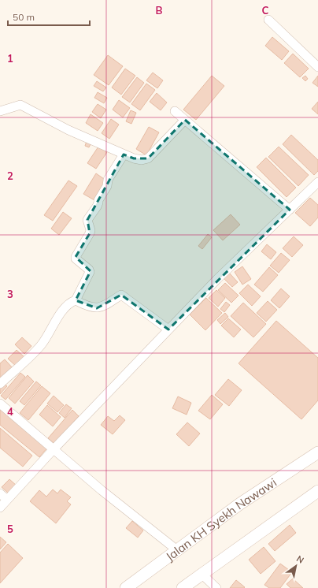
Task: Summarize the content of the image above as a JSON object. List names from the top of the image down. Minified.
{"streets":{"main road":["Jalan KH Syekh Nawawi"]},"scale_bar":"50 m","north":"top right","grid":{"columns":["B","C"],"rows":["1","2","3","4","5"]}}
